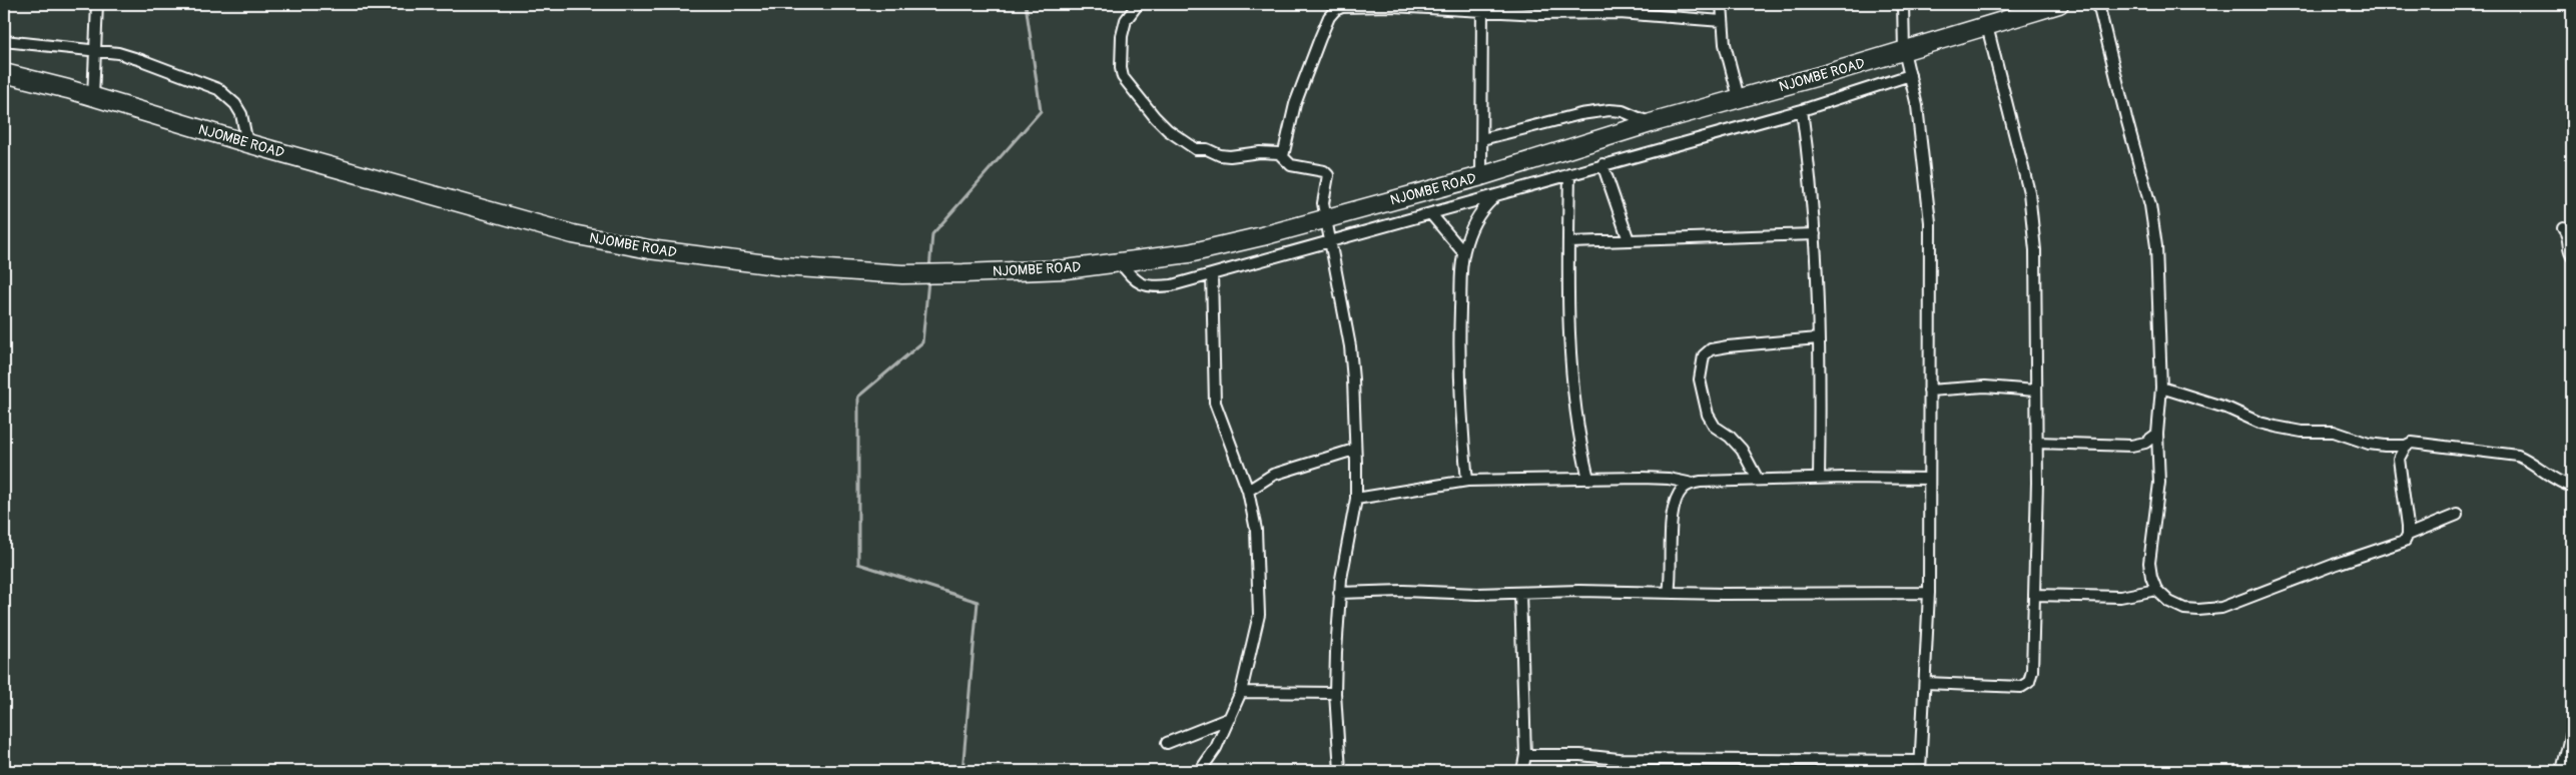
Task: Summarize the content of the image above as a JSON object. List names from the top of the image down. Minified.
{"streets":{"highway":["NJOMBE ROAD"]}}
